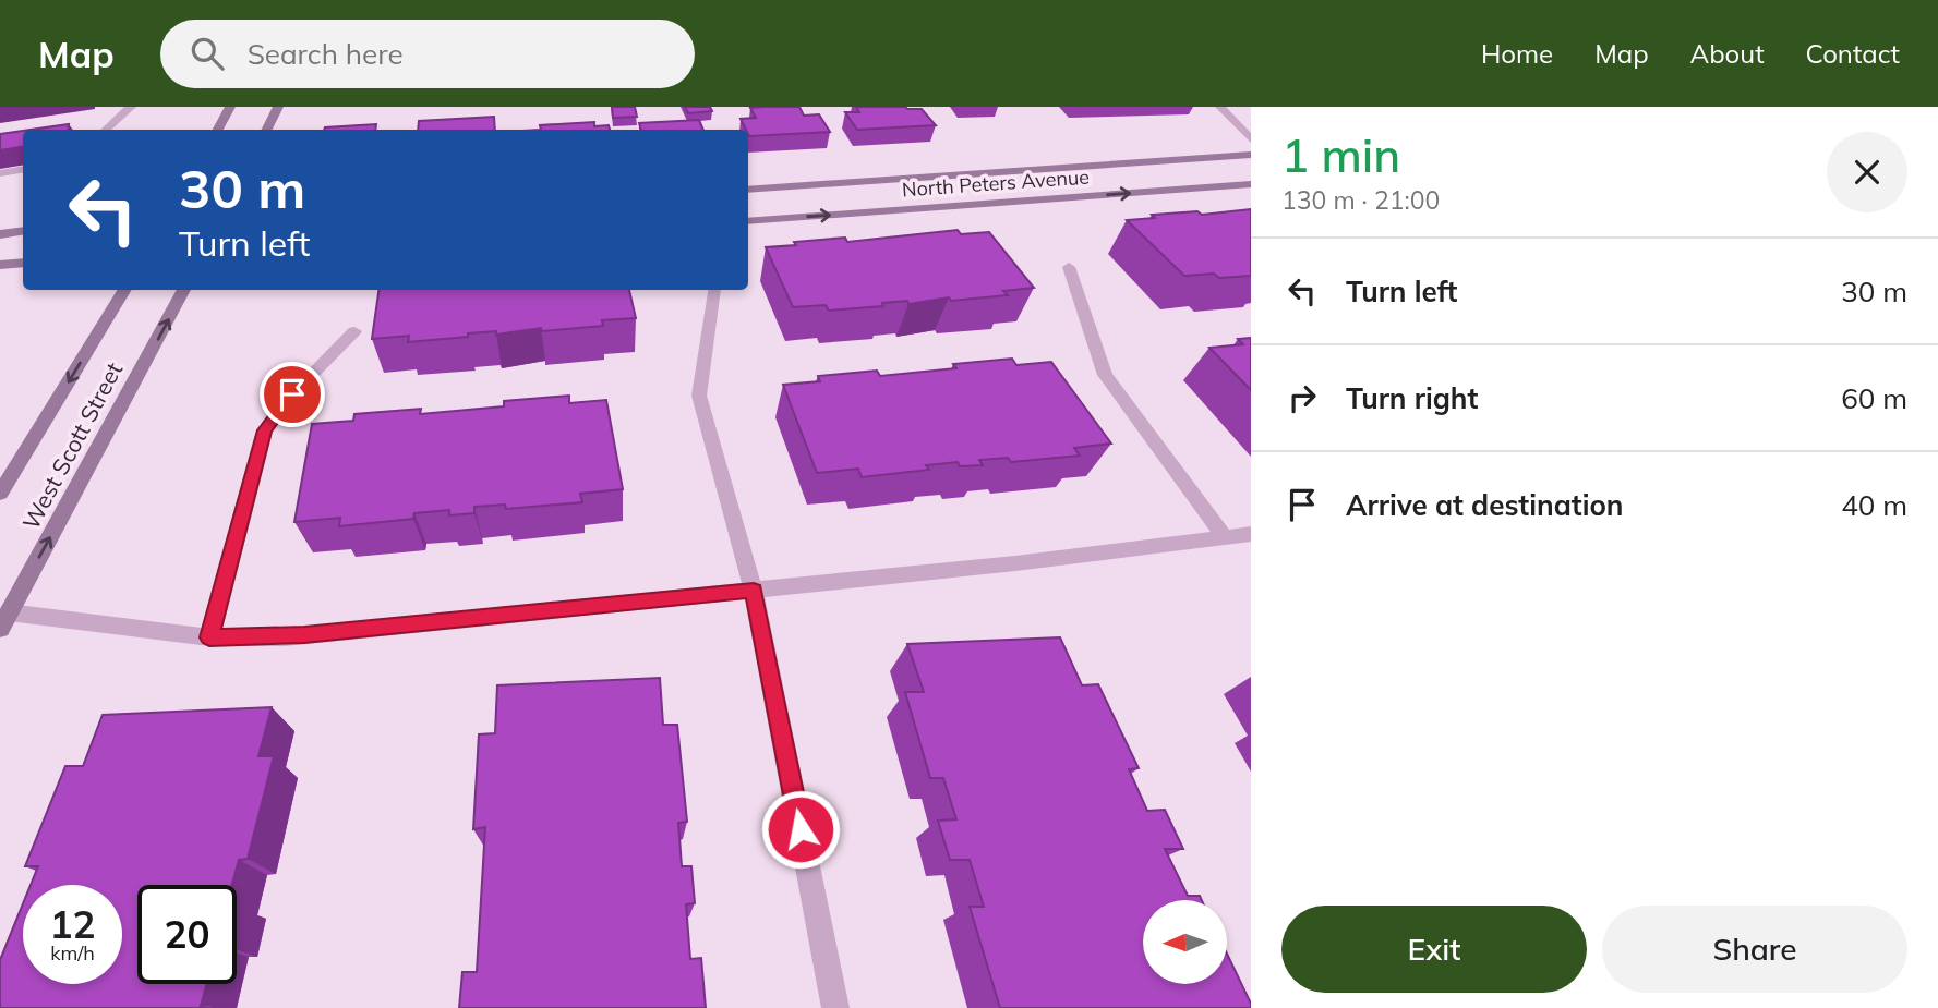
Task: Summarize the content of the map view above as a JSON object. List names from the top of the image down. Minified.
{"streets":{"main road":["North Peters Avenue","West Scott Street"]},"north":"left","page":{"header":"Map","search":"Search here","nav":["Home","Map","About","Contact"],"heading":["1 min","130 m · 21:00"],"turn":["30 m","Turn left"],"list":[{"name":"Turn left","value":"30 m"},{"name":"Turn right","value":"60 m"},{"name":"Arrive at destination","value":"40 m"}],"speed":"12 km/h","limit":"20","buttons":["Exit","Share"]}}
